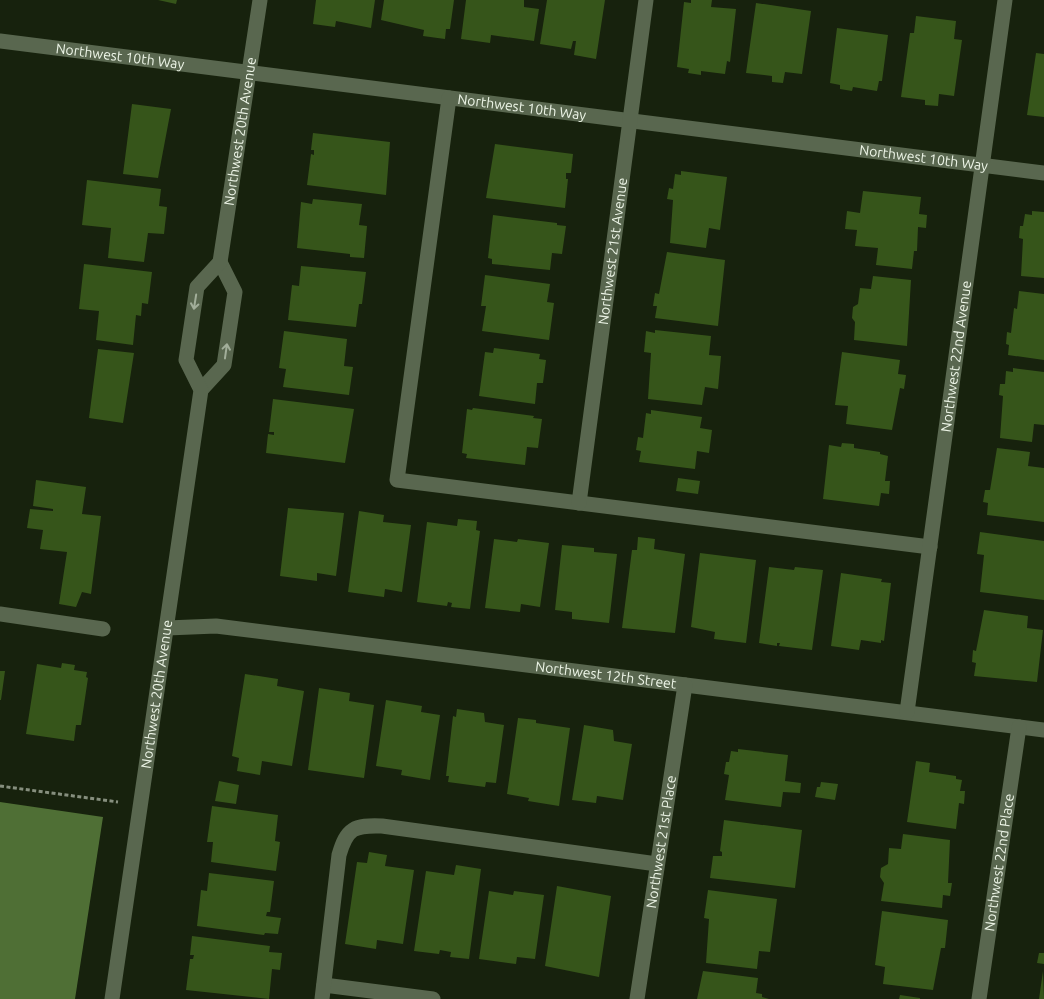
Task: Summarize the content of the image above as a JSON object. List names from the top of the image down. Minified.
{"streets":{"street":["Northwest 10th Way","Northwest 20th Avenue","Northwest 21st Avenue","Northwest 22nd Avenue","Northwest 12th Street","Northwest 21st Place","Northwest 22nd Place"]},"crossings":[["Northwest 10th Way","Northwest 20th Avenue"],["Northwest 10th Way","Northwest 21st Avenue"],["Northwest 10th Way","Northwest 22nd Avenue"],["Northwest 20th Avenue","Northwest 12th Street"],["Northwest 22nd Avenue","Northwest 12th Street"],["Northwest 12th Street","Northwest 21st Place"],["Northwest 12th Street","Northwest 22nd Place"]]}
